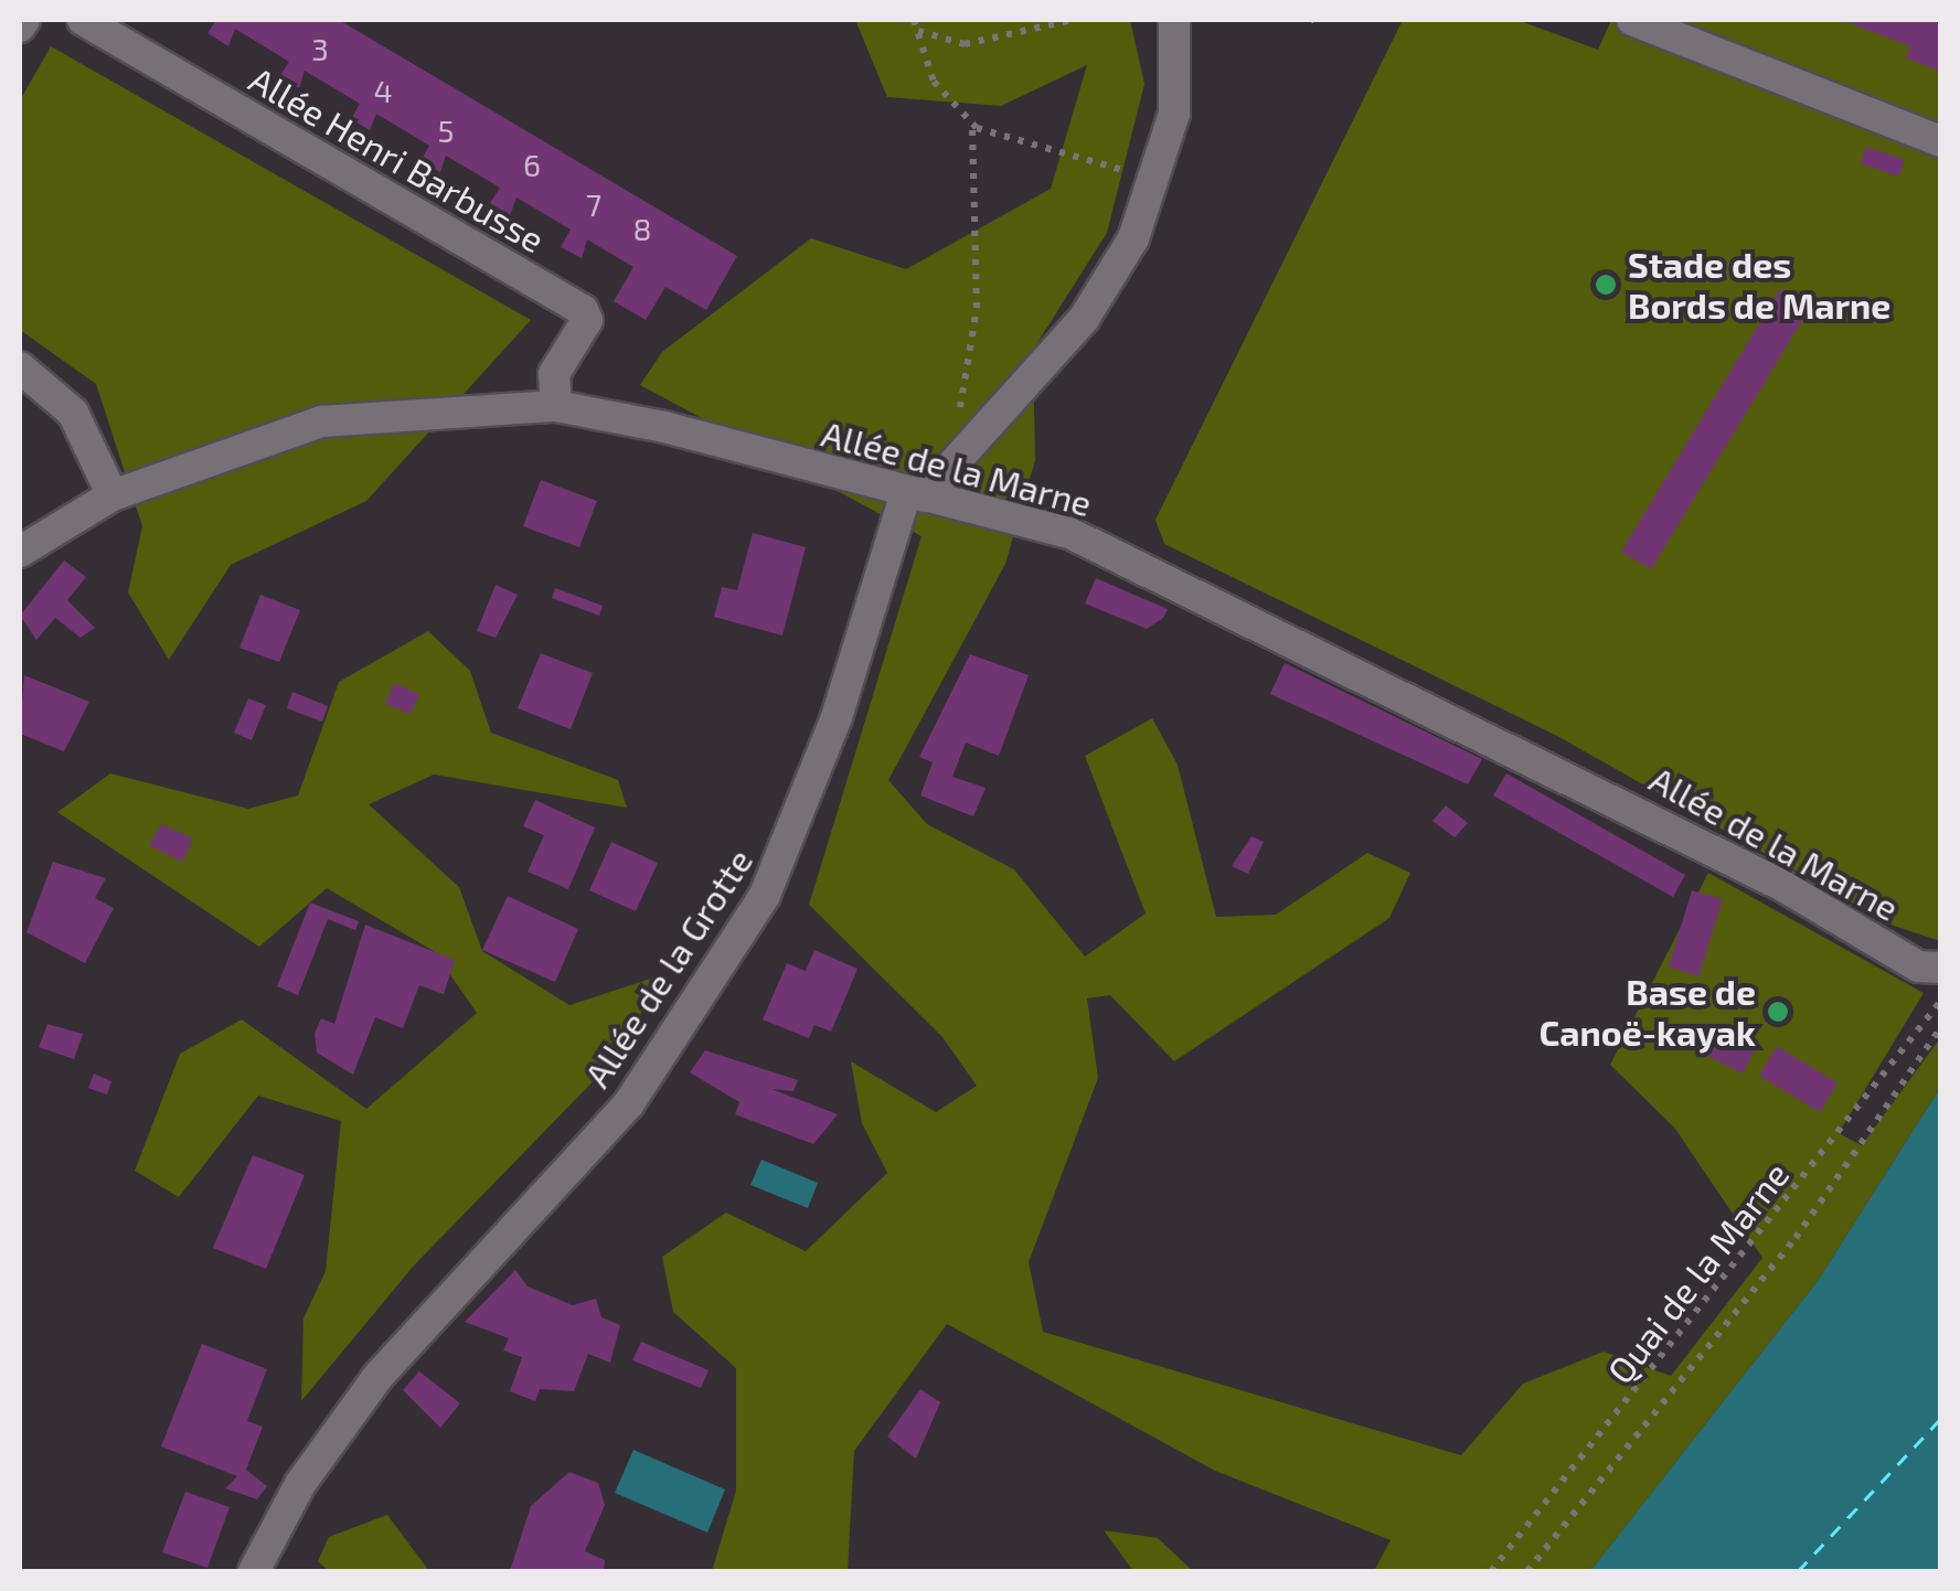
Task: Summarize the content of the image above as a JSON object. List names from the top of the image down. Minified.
{"streets":{"street":["Allée Henri Barbusse","Allée de la Marne","Allée de la Grotte"],"path":["Quai de la Marne"]},"crossings":[["Allée Henri Barbusse","Allée de la Marne"],["Allée de la Marne","Allée de la Grotte"]],"places":["Stade des Bords de Marne","Base de Canoë-kayak"],"house_numbers":["3","4","5","6","7","8"]}
